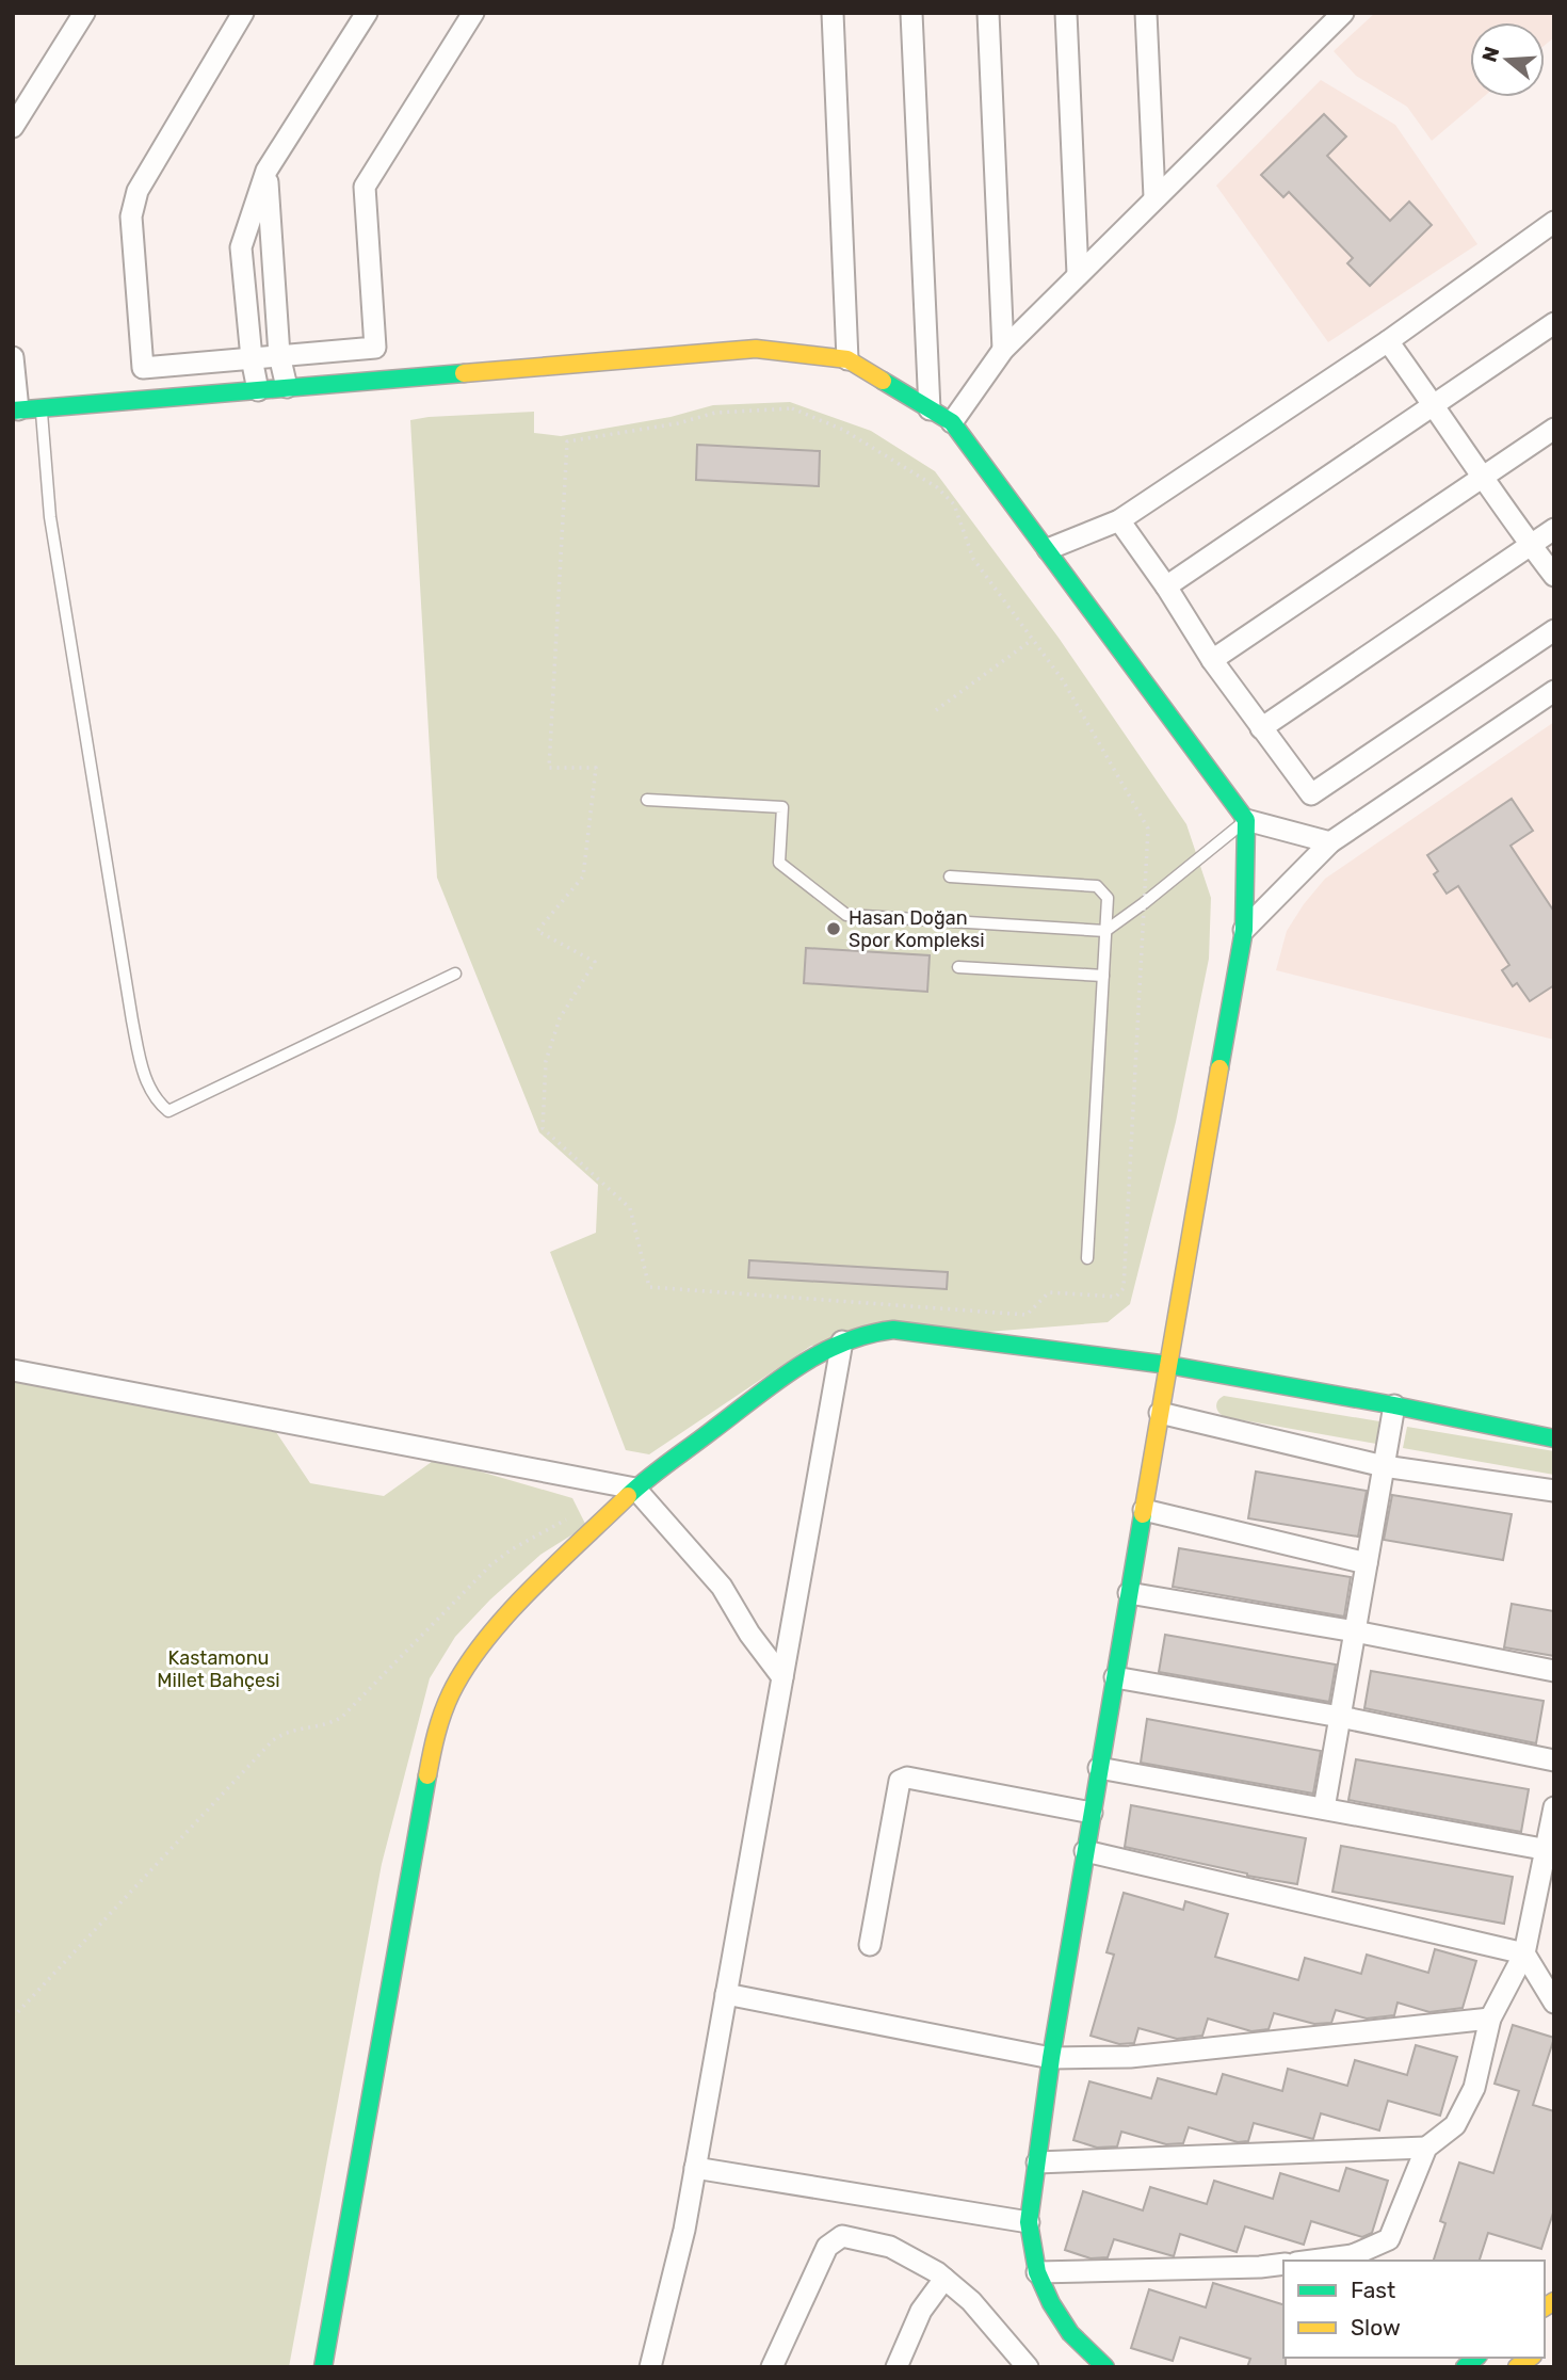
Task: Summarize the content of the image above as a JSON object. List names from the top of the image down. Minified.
{"parks":["Kastamonu Millet Bahçesi"],"places":["Hasan Doğan Spor Kompleksi"],"legend":["Fast","Slow"],"north":"left"}
